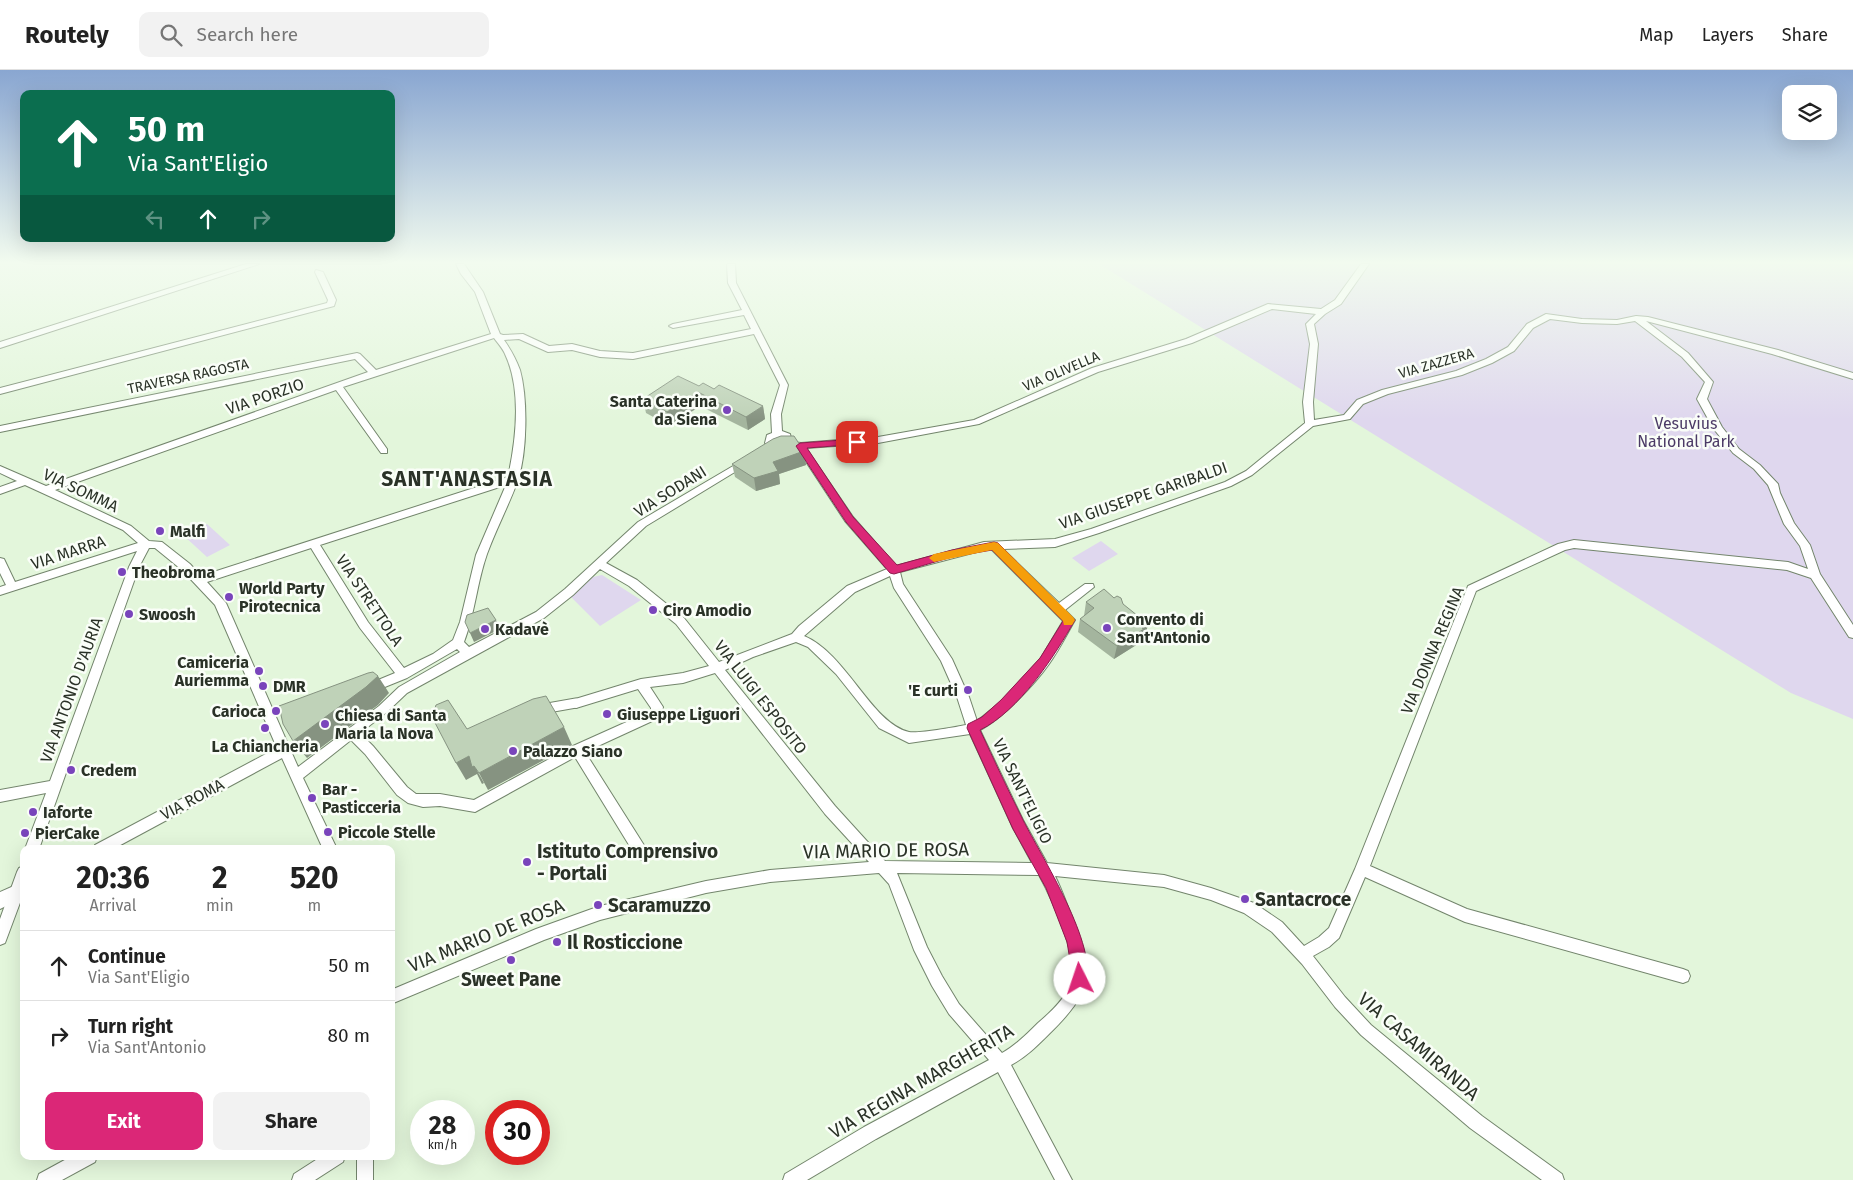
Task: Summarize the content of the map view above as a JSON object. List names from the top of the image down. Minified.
{"streets":{"street":["VIA ZAZZERA","VIA OLIVELLA","TRAVERSA RAGOSTA","VIA PORZIO","VIA SOMMA","VIA SODANI","VIA GIUSEPPE GARIBALDI","VIA MARRA","VIA STRETTOLA","VIA DONNA REGINA","VIA ANTONIO D'AURIA","VIA LUIGI ESPOSITO","VIA SANT'ELIGIO","VIA ROMA","VIA MARIO DE ROSA","VIA CASAMIRANDA","VIA REGINA MARGHERITA"]},"crossings":[["VIA ZAZZERA","VIA GIUSEPPE GARIBALDI"],["VIA OLIVELLA","VIA SANT'ELIGIO"],["TRAVERSA RAGOSTA","VIA PORZIO"],["VIA PORZIO","VIA SOMMA"],["VIA SOMMA","VIA SODANI"],["VIA SOMMA","VIA MARRA"],["VIA SOMMA","VIA ANTONIO D'AURIA"],["VIA SOMMA","VIA ROMA"],["VIA SODANI","VIA LUIGI ESPOSITO"],["VIA GIUSEPPE GARIBALDI","VIA LUIGI ESPOSITO"],["VIA GIUSEPPE GARIBALDI","VIA SANT'ELIGIO"],["VIA MARRA","VIA ANTONIO D'AURIA"],["VIA DONNA REGINA","VIA CASAMIRANDA"],["VIA LUIGI ESPOSITO","VIA MARIO DE ROSA"],["VIA LUIGI ESPOSITO","VIA REGINA MARGHERITA"],["VIA SANT'ELIGIO","VIA MARIO DE ROSA"],["VIA SANT'ELIGIO","VIA CASAMIRANDA"],["VIA SANT'ELIGIO","VIA REGINA MARGHERITA"],["VIA MARIO DE ROSA","VIA CASAMIRANDA"],["VIA MARIO DE ROSA","VIA REGINA MARGHERITA"],["VIA CASAMIRANDA","VIA REGINA MARGHERITA"]],"districts":["SANT'ANASTASIA"],"parks":["Vesuvius National Park"],"places":["Santa Caterina da Siena","Malfi","Theobroma","World Party Pirotecnica","Ciro Amodio","Swoosh","Convento di Sant'Antonio","Kadavè","Camiceria Auriemma","DMR","'E curti","Carioca","Giuseppe Liguori","Chiesa di Santa Maria la Nova","La Chiancheria","Palazzo Siano","Credem","Bar - Pasticceria","Iaforte","Piccole Stelle","PierCake","Istituto Comprensivo - Portali","Santacroce","Scaramuzzo","Il Rosticcione","Sweet Pane"],"page":{"header":"Routely","search":"Search here","nav":["Map","Layers","Share"],"turn":["50 m","Via Sant'Eligio"],"eta":["20:36","Arrival","2","min","520","m"],"list":[{"name":"Continue","note":"Via Sant'Eligio","value":"50 m"},{"name":"Turn right","note":"Via Sant'Antonio","value":"80 m"}],"buttons":["Exit","Share"],"speed":"28 km/h","limit":"30"}}
